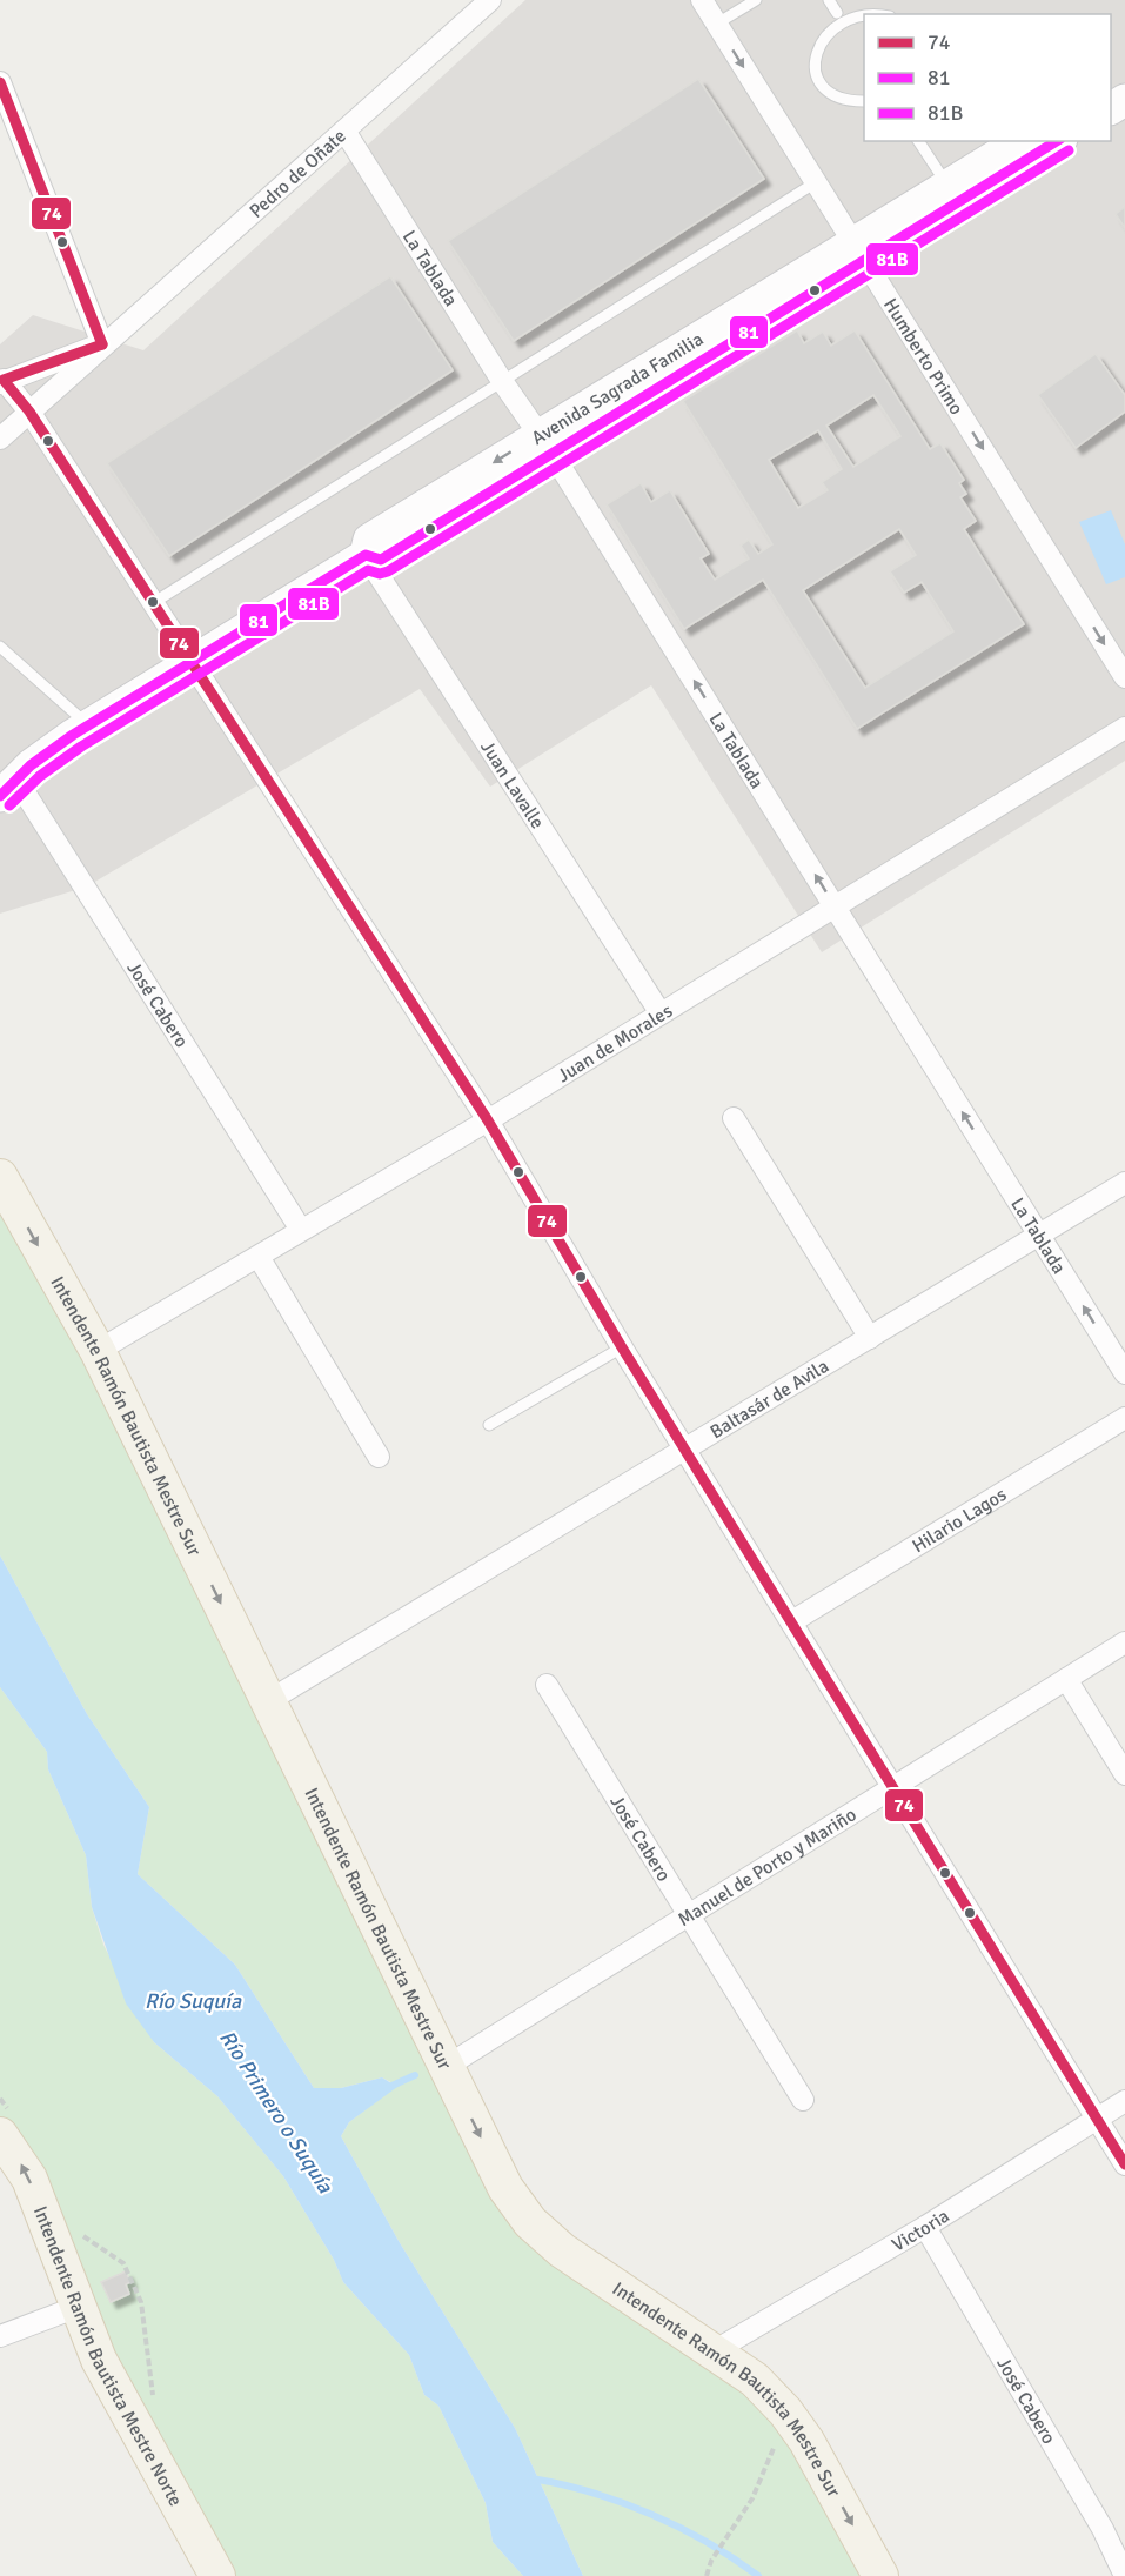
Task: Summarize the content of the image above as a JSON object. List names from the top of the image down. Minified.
{"streets":{"main road":["Avenida Sagrada Familia","Intendente Ramón Bautista Mestre Sur","Intendente Ramón Bautista Mestre Norte"],"street":["Pedro de Oñate","La Tablada","Humberto Primo","Juan Lavalle","José Cabero","Juan de Morales","Baltasár de Avila","Hilario Lagos","Manuel de Porto y Mariño","Victoria"]},"crossings":[["Pedro de Oñate","La Tablada"],["La Tablada","Avenida Sagrada Familia"],["La Tablada","Juan de Morales"],["La Tablada","Baltasár de Avila"],["Humberto Primo","Avenida Sagrada Familia"],["Avenida Sagrada Familia","Juan Lavalle"],["Avenida Sagrada Familia","José Cabero"],["Juan Lavalle","Juan de Morales"],["José Cabero","Juan de Morales"],["José Cabero","Manuel de Porto y Mariño"],["José Cabero","Victoria"],["Juan de Morales","Intendente Ramón Bautista Mestre Sur"],["Baltasár de Avila","Intendente Ramón Bautista Mestre Sur"],["Intendente Ramón Bautista Mestre Sur","Manuel de Porto y Mariño"],["Intendente Ramón Bautista Mestre Sur","Victoria"]],"one_way":["La Tablada","Humberto Primo","Intendente Ramón Bautista Mestre Sur","Intendente Ramón Bautista Mestre Norte"],"water":["Río Suquía","Río Primero o Suquía"],"lines":["transit line 74","transit line 81","transit line 81B"],"legend":["74","81","81B"]}
